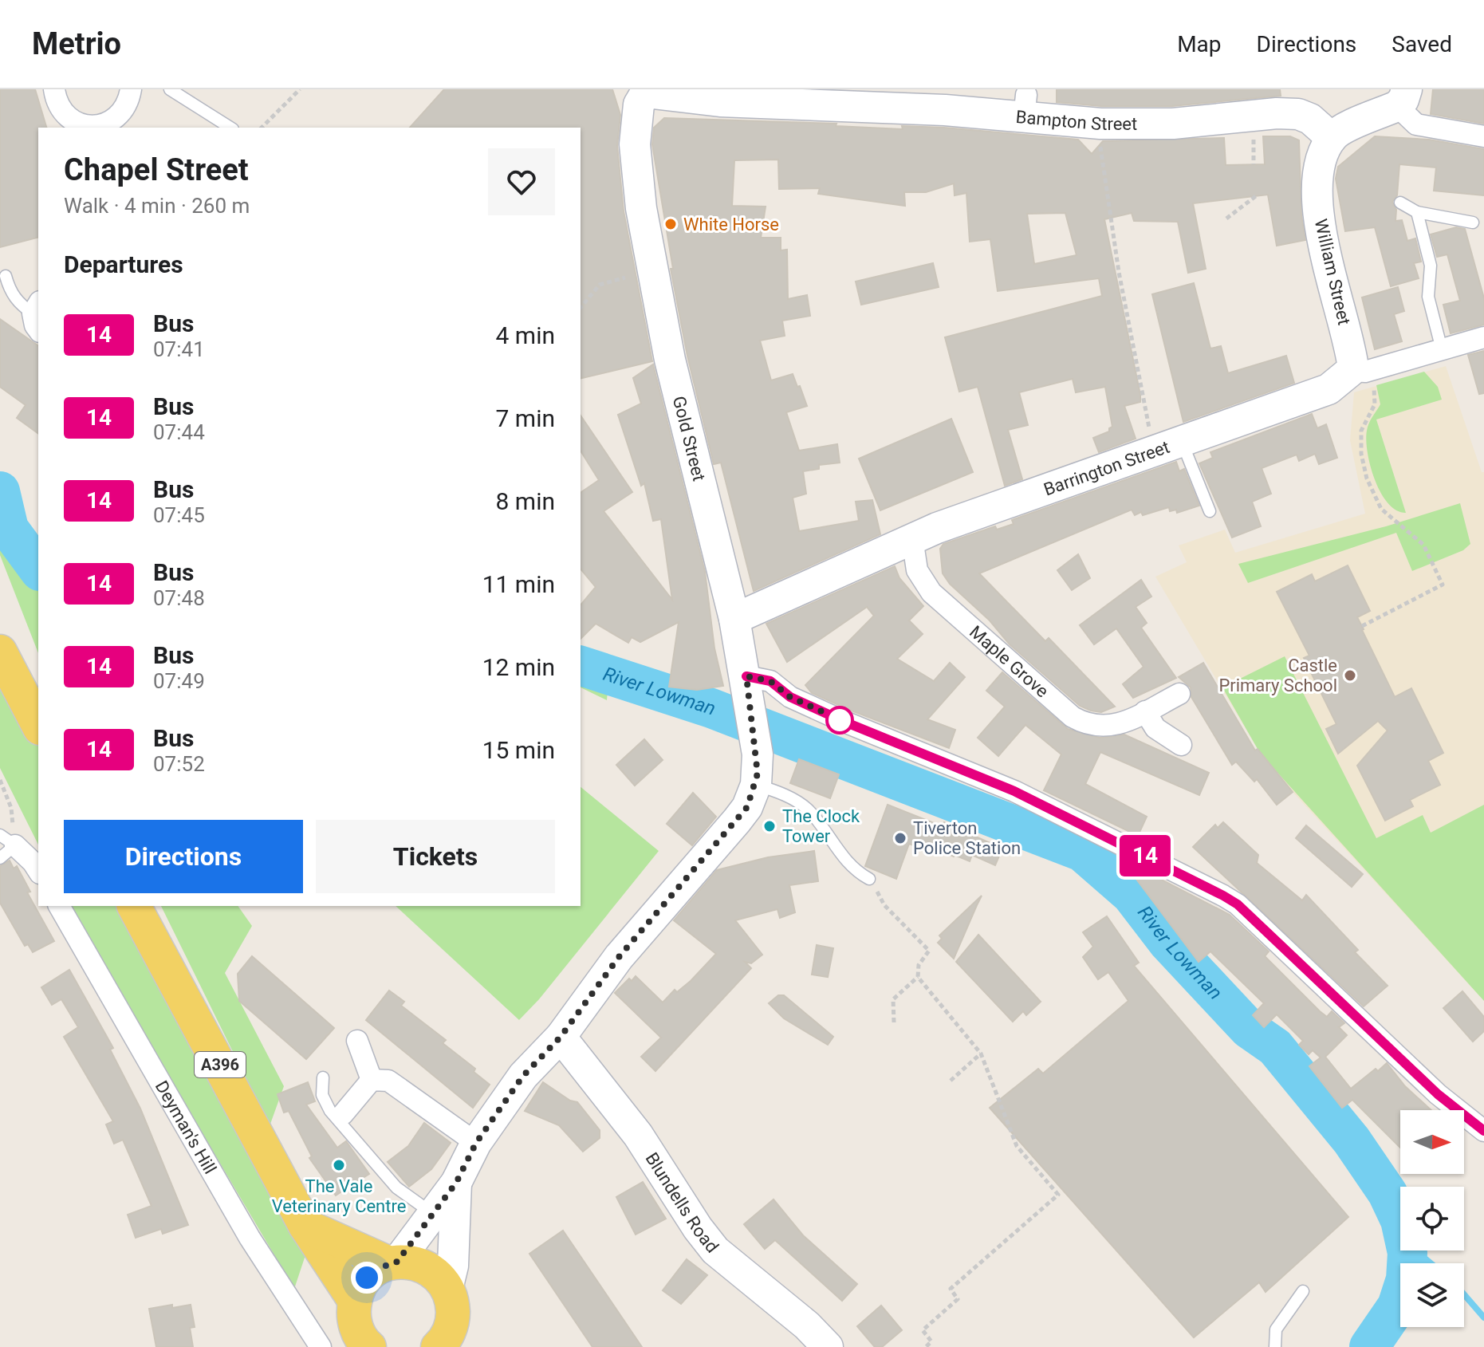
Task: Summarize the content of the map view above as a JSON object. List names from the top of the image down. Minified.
{"streets":{"main road":["A396"],"street":["Bampton Street","William Street","Gold Street","Barrington Street","Maple Grove","Deyman's Hill","Blundells Road"]},"crossings":[["Bampton Street","William Street"],["Bampton Street","Gold Street"],["William Street","Barrington Street"],["Gold Street","Barrington Street"],["Barrington Street","Maple Grove"]],"water":["River Lowman"],"places":["White Horse","Castle Primary School","The Clock Tower","Tiverton Police Station","The Vale Veterinary Centre"],"lines":["bus line 14"],"north":"right","page":{"header":"Metrio","nav":["Map","Directions","Saved"],"on_map":"14","heading":[["Chapel Street","Walk · 4 min · 260 m"],"Departures"],"list":[{"mark":"14","name":"Bus","note":"07:41","value":"4 min"},{"mark":"14","name":"Bus","note":"07:44","value":"7 min"},{"mark":"14","name":"Bus","note":"07:45","value":"8 min"},{"mark":"14","name":"Bus","note":"07:48","value":"11 min"},{"mark":"14","name":"Bus","note":"07:49","value":"12 min"},{"mark":"14","name":"Bus","note":"07:52","value":"15 min"}],"buttons":["Directions","Tickets"]}}
